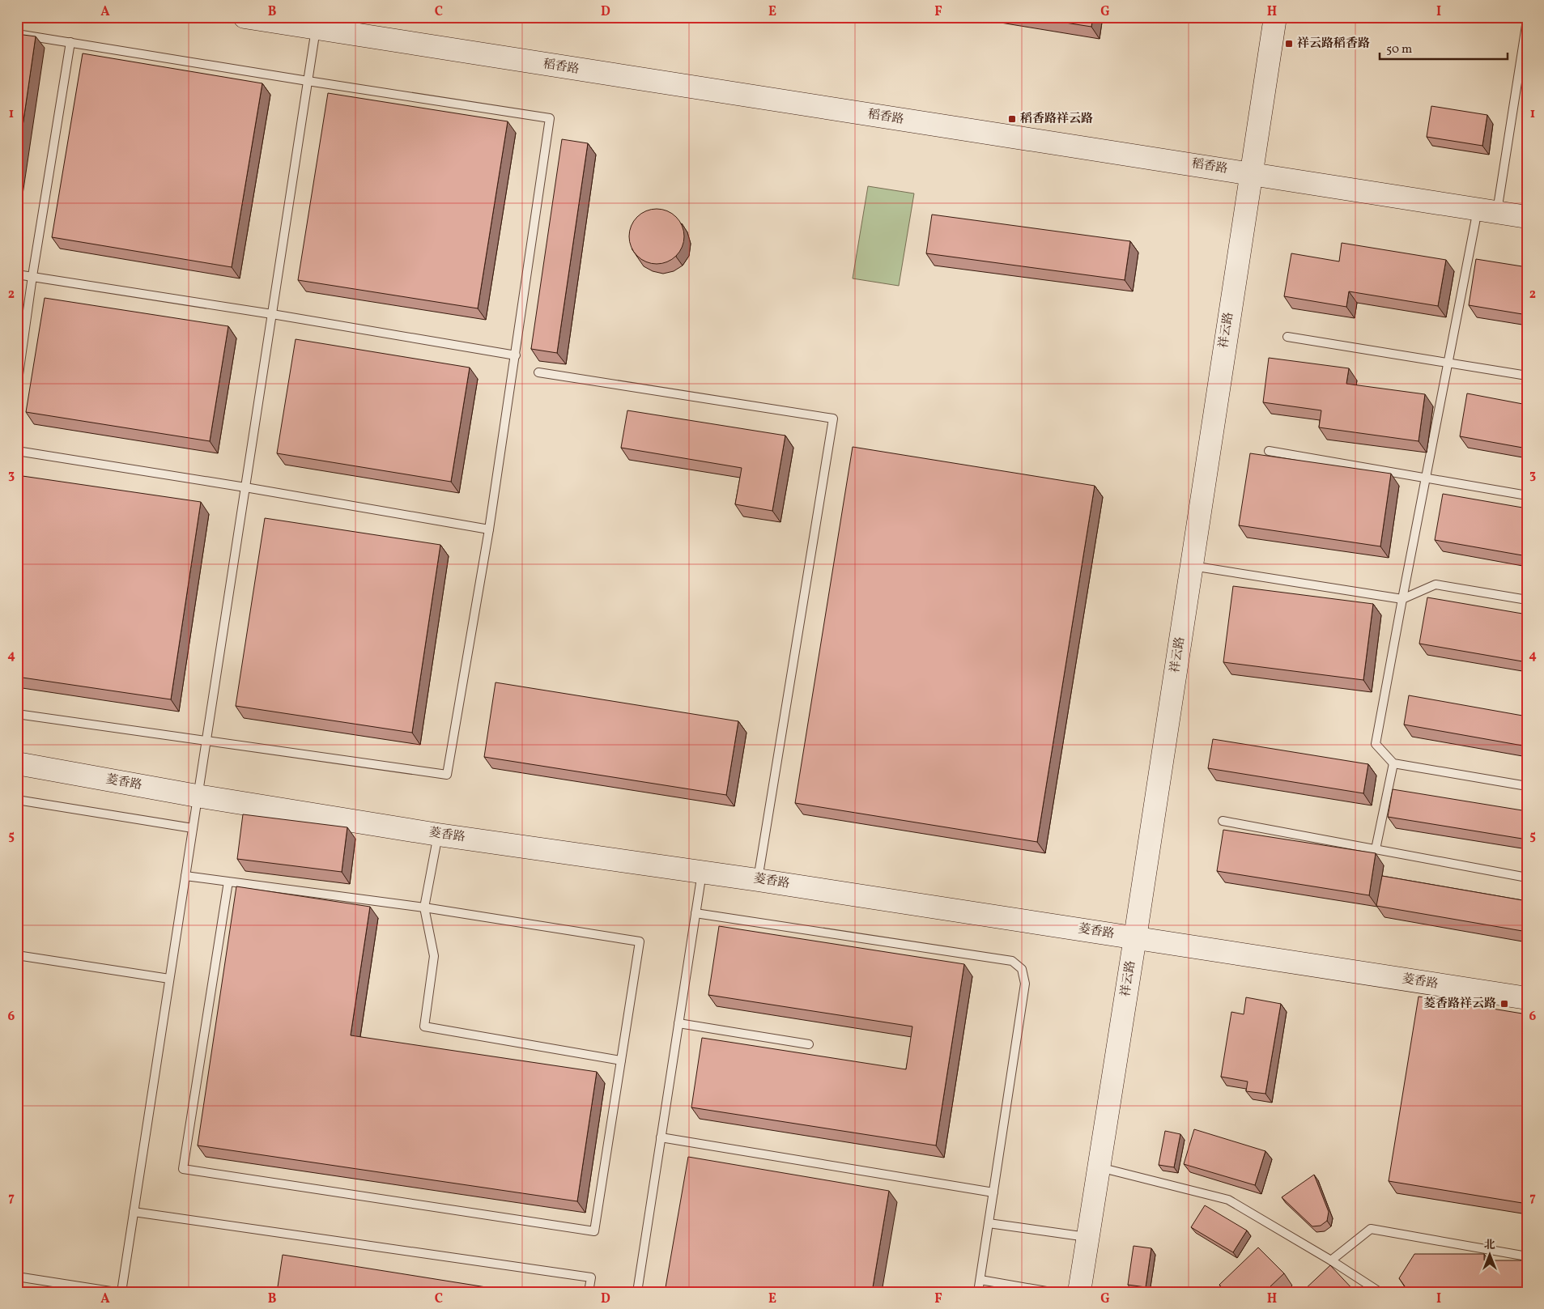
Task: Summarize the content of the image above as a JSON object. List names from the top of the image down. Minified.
{"streets":{"street":["稻香路","祥云路","菱香路"]},"crossings":[["稻香路","祥云路"],["祥云路","菱香路"]],"places":{"transit":["祥云路稻香路","稻香路祥云路","菱香路祥云路"]},"scale_bar":"50 m","north":"top","grid":{"columns":["A","B","C","D","E","F","G","H","I"],"rows":["1","2","3","4","5","6","7"]}}
